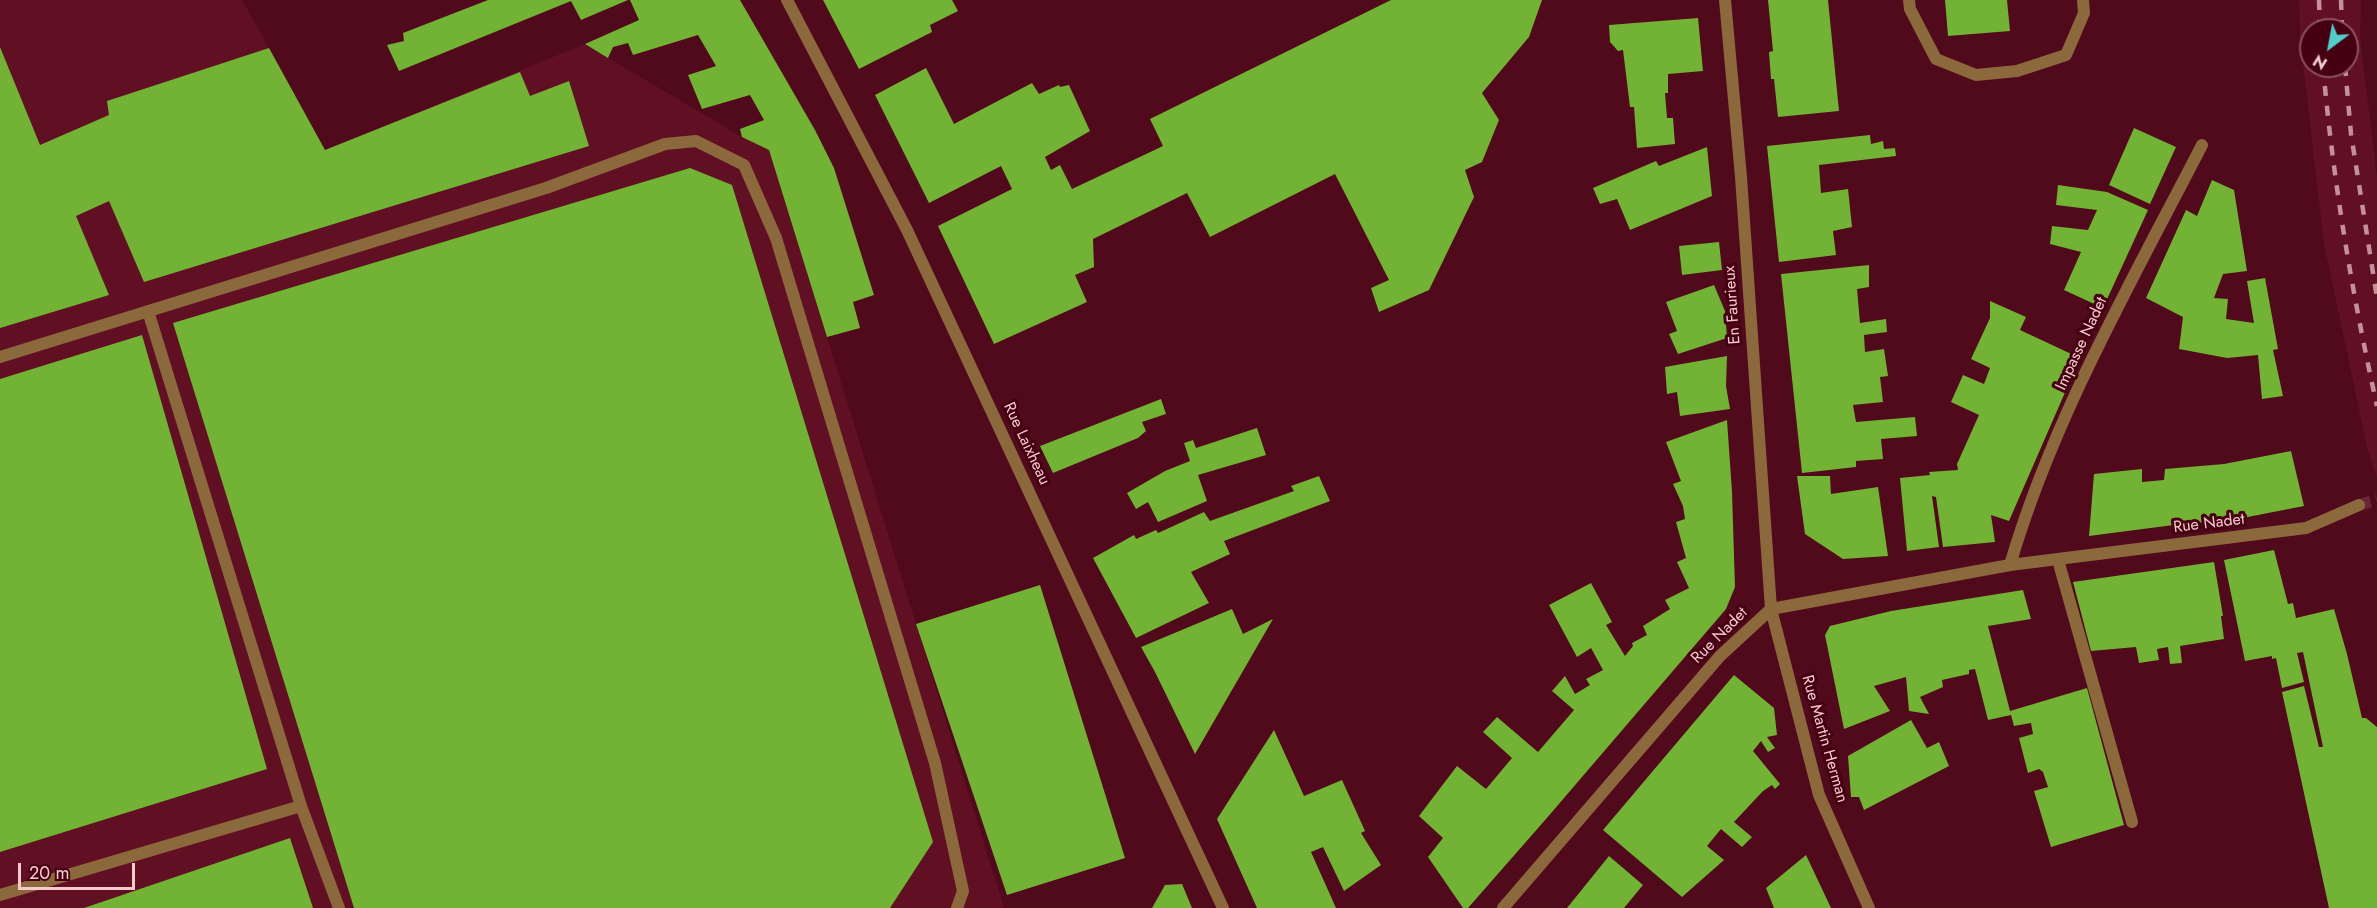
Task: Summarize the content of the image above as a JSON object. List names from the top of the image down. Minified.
{"streets":{"street":["En Faurieux","Impasse Nadet","Rue Laixheau","Rue Nadet","Rue Martin Herman"]},"crossings":[["En Faurieux","Rue Nadet"],["En Faurieux","Rue Martin Herman"],["Impasse Nadet","Rue Nadet"],["Rue Nadet","Rue Martin Herman"]],"scale_bar":"20 m","north":"bottom left"}
